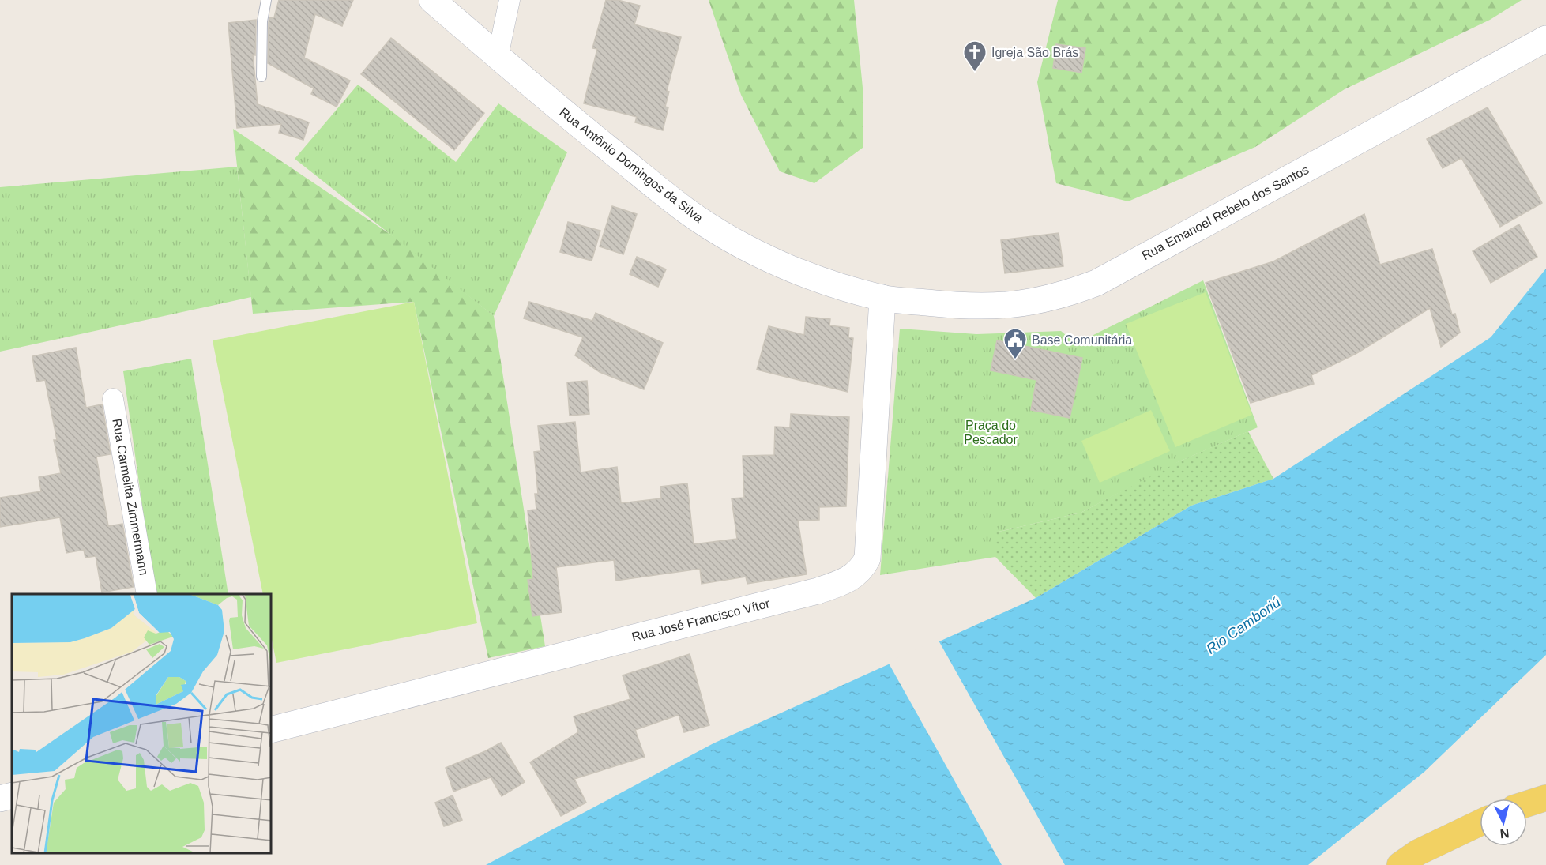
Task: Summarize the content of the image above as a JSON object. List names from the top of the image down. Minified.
{"streets":{"main road":["Rua Antônio Domingos da Silva","Rua Emanoel Rebelo dos Santos","Rua José Francisco Vítor"],"street":["Rua Carmelita Zimmermann"]},"crossings":[["Rua Antônio Domingos da Silva","Rua Emanoel Rebelo dos Santos"],["Rua Antônio Domingos da Silva","Rua José Francisco Vítor"],["Rua Emanoel Rebelo dos Santos","Rua José Francisco Vítor"]],"water":["Rio Camboriú"],"parks":["Praça do Pescador"],"places":{"church":["Igreja São Brás"],"public building":["Base Comunitária"]},"north":"bottom"}
